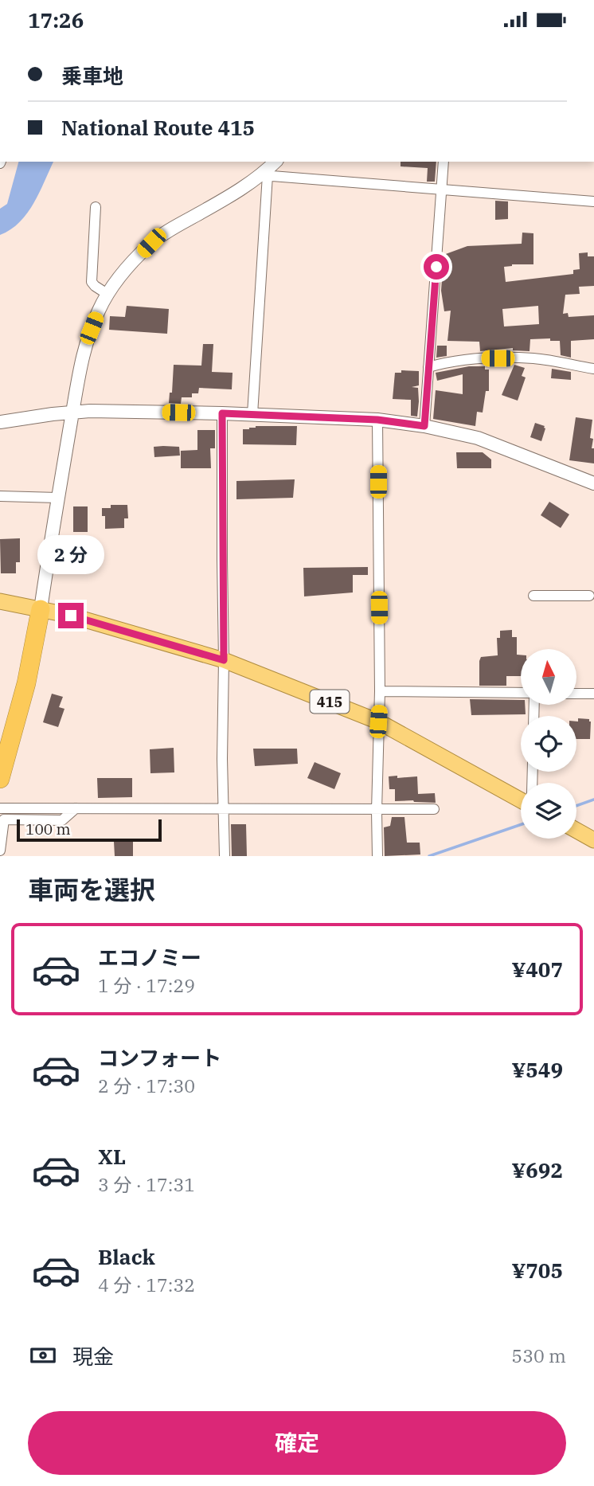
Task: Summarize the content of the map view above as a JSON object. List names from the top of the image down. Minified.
{"streets":{"highway":["415"]},"scale_bar":"100 m","north":"top","page":{"status":"17:26","banner":["乗車地","National Route 415"],"bubble":"2 分","scale":"100 m","heading":"車両を選択","list":[{"name":"エコノミー","note":"1 分 · 17:29","value":"¥407"},{"name":"コンフォート","note":"2 分 · 17:30","value":"¥549"},{"name":"XL","note":"3 分 · 17:31","value":"¥692"},{"name":"Black","note":"4 分 · 17:32","value":"¥705"}],"pay":["現金","530 m"],"buttons":"確定"}}
